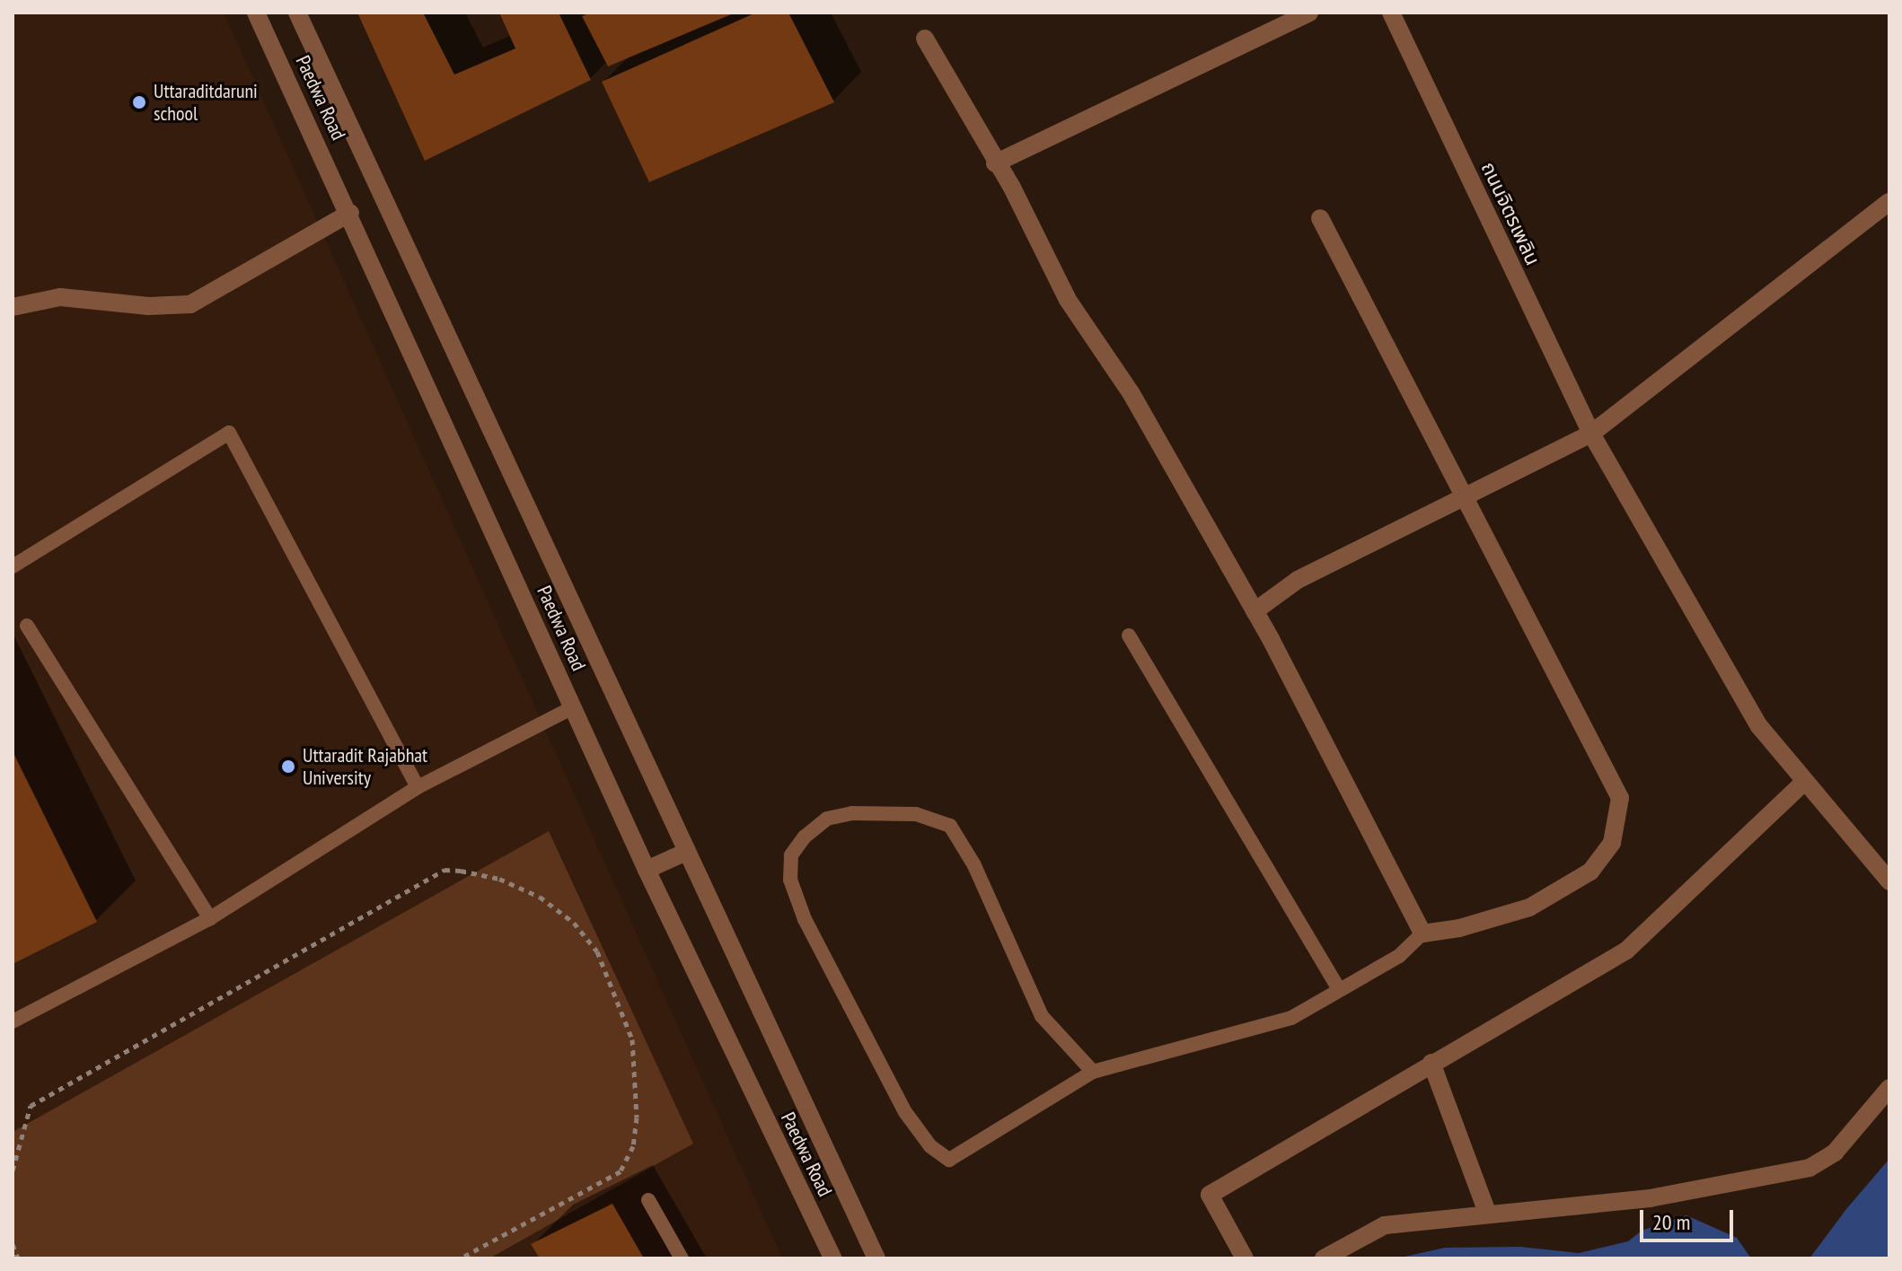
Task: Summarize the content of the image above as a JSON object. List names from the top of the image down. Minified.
{"streets":{"street":["Paedwa Road","ถนนจิตรเพลิน"]},"places":["Uttaraditdaruni school","Uttaradit Rajabhat University"],"scale_bar":"20 m"}
